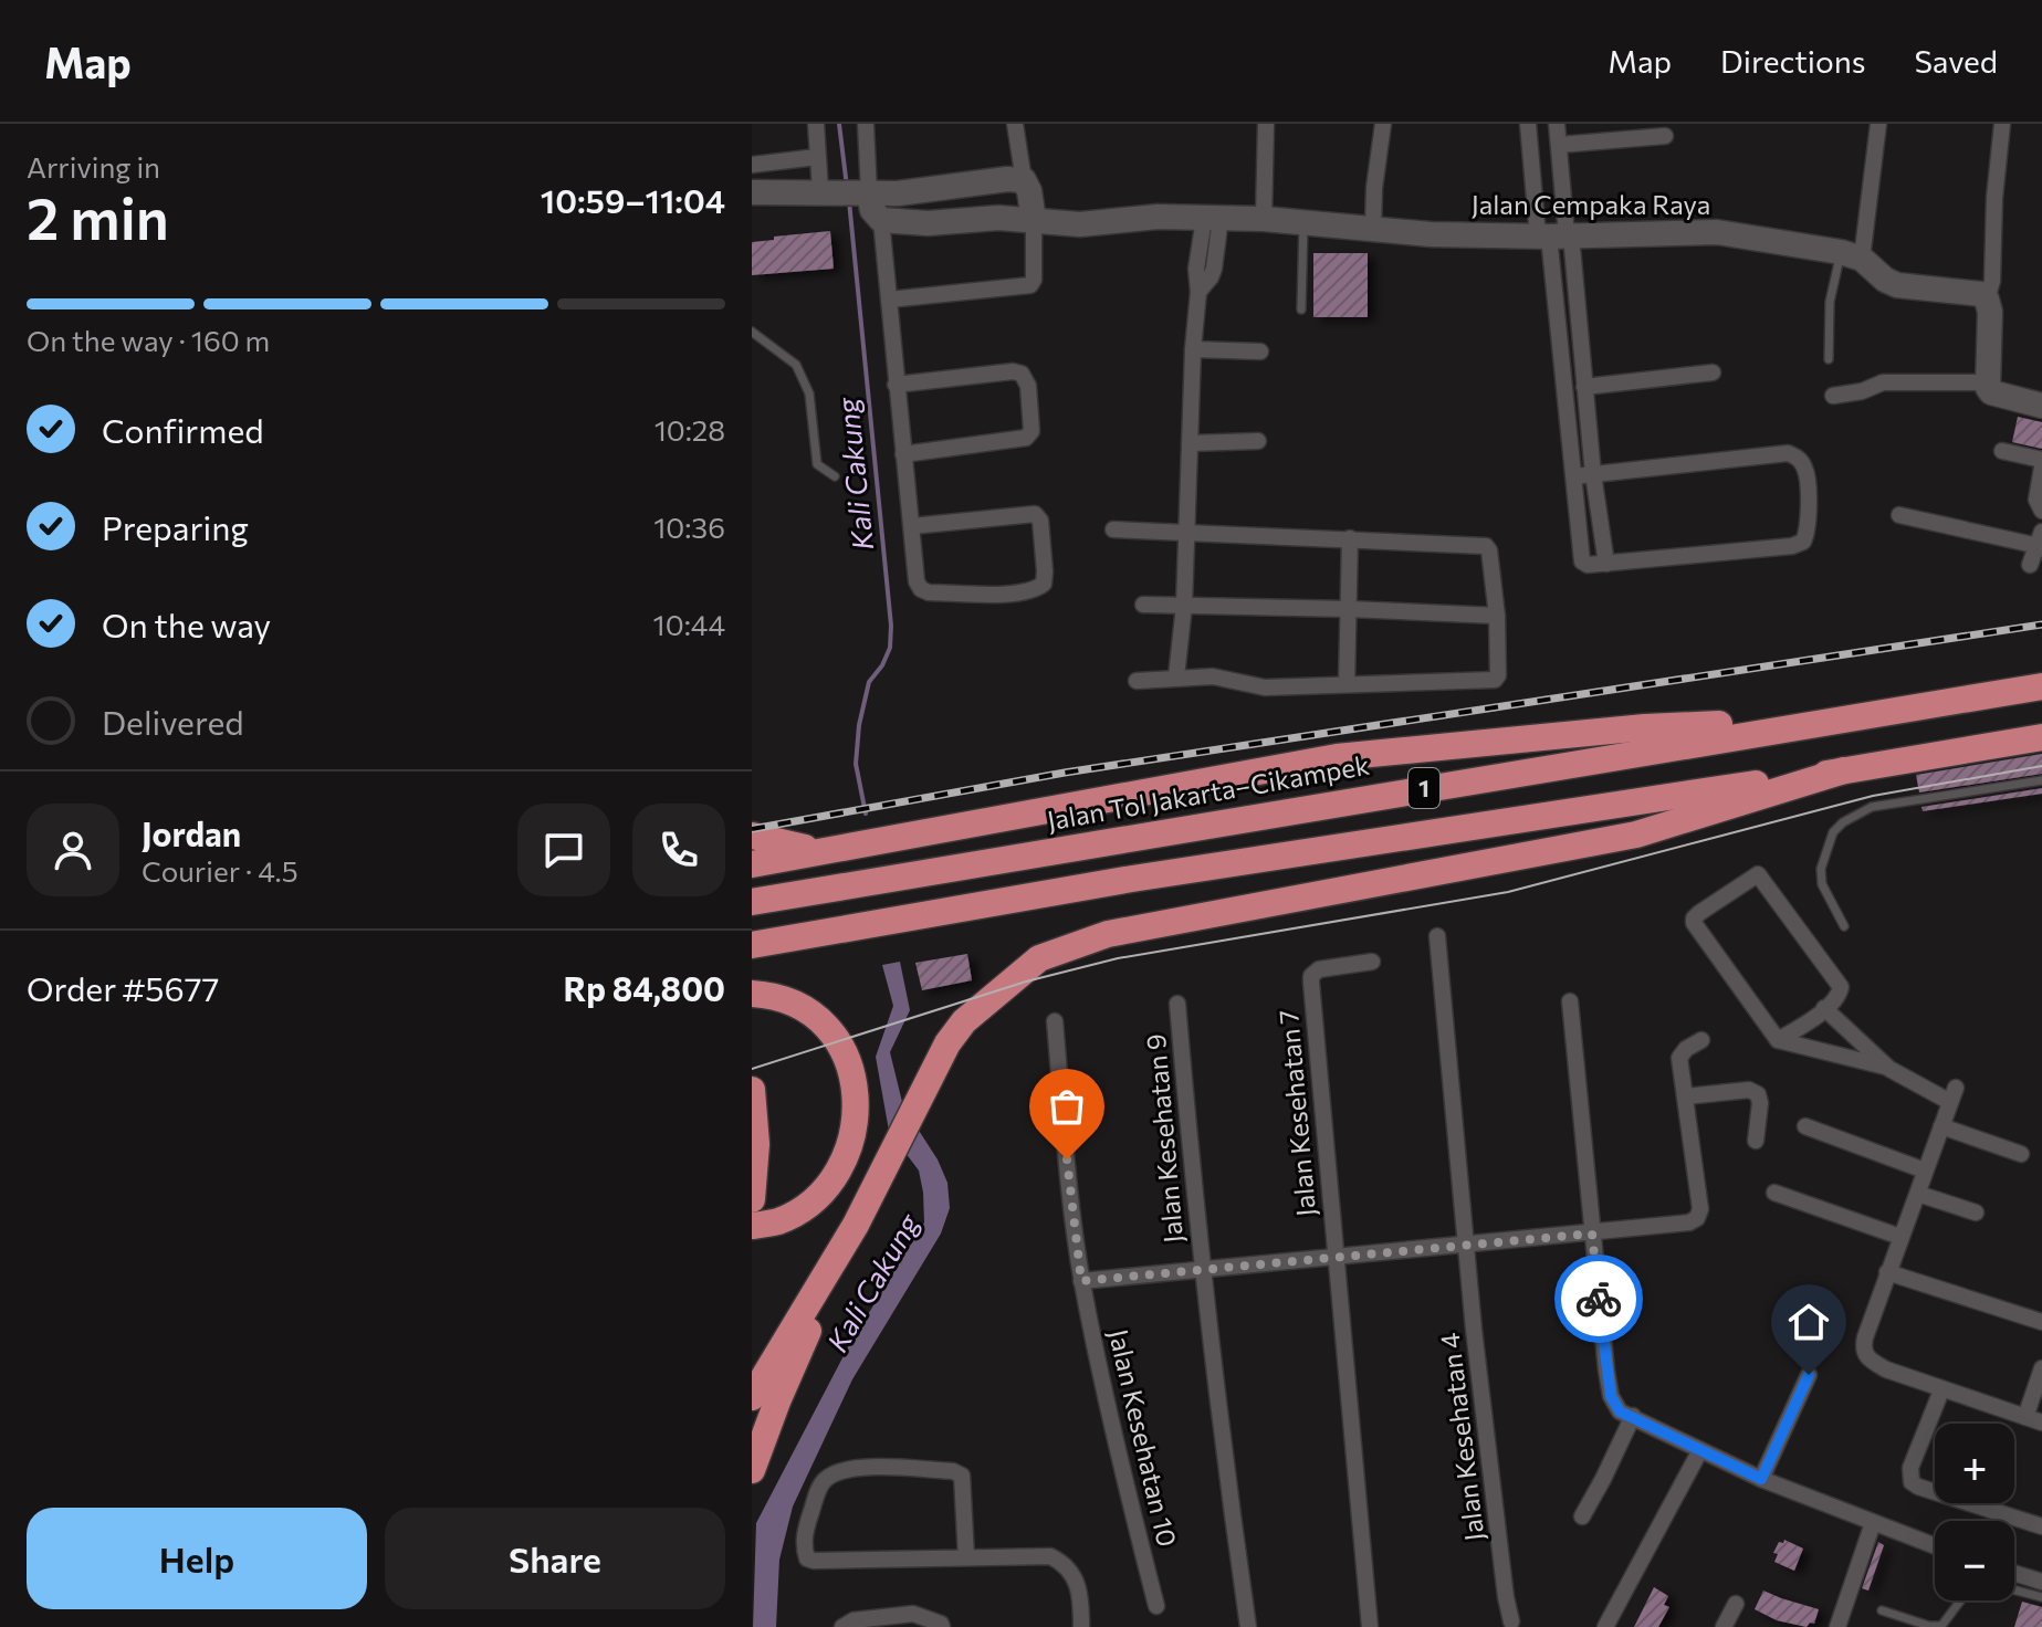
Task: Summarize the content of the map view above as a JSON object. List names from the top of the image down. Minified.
{"streets":{"highway":["1","Jalan Tol Jakarta–Cikampek"],"street":["Jalan Cempaka Raya","Jalan Kesehatan 7","Jalan Kesehatan 9","Jalan Kesehatan 4","Jalan Kesehatan 10"]},"water":["Kali Cakung"],"page":{"header":"Map","nav":["Map","Directions","Saved"],"heading":["2 min","Arriving in","10:59–11:04"],"panel":["Jordan","Courier · 4.5","Order #5677","Rp 84,800"],"bar":"On the way · 160 m","list":[["Confirmed","10:28"],["Preparing","10:36"],["On the way","10:44"],"Delivered"],"map_buttons":["+","−"],"buttons":["Help","Share"]}}
